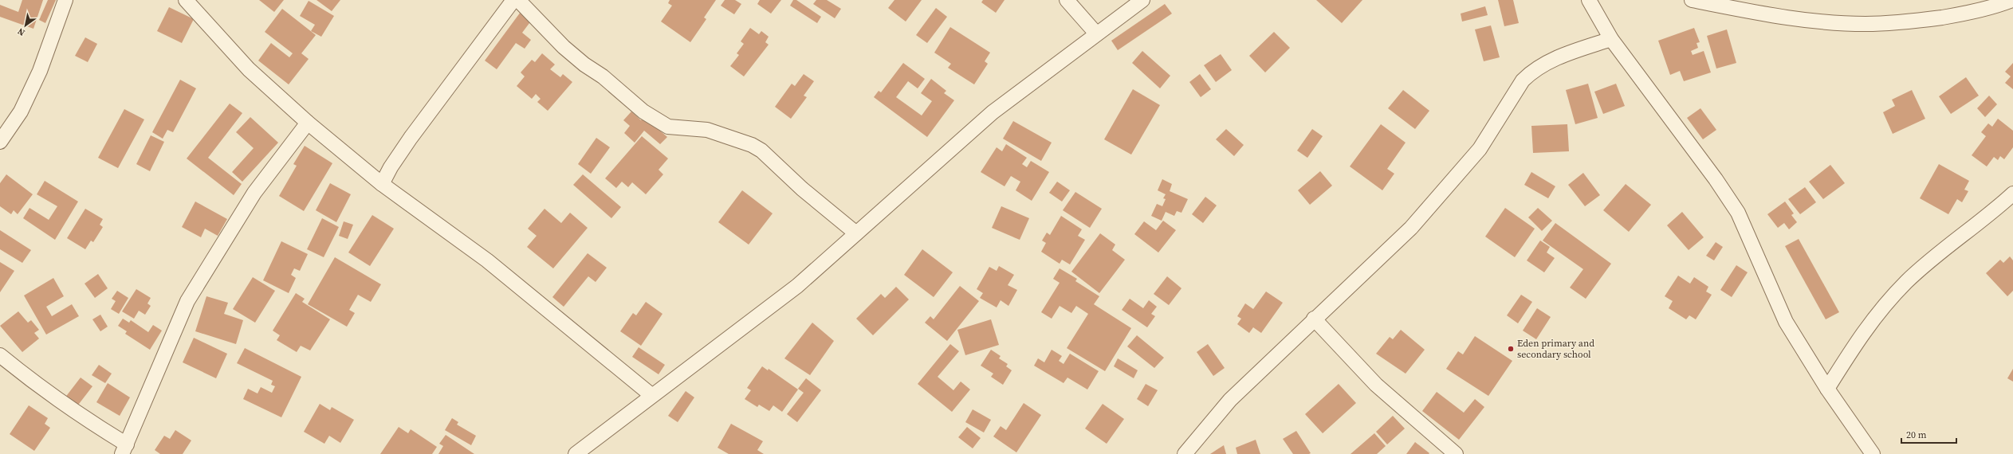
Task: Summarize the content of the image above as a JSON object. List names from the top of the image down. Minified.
{"places":["Eden primary and secondary school"],"scale_bar":"20 m","north":"bottom left"}
